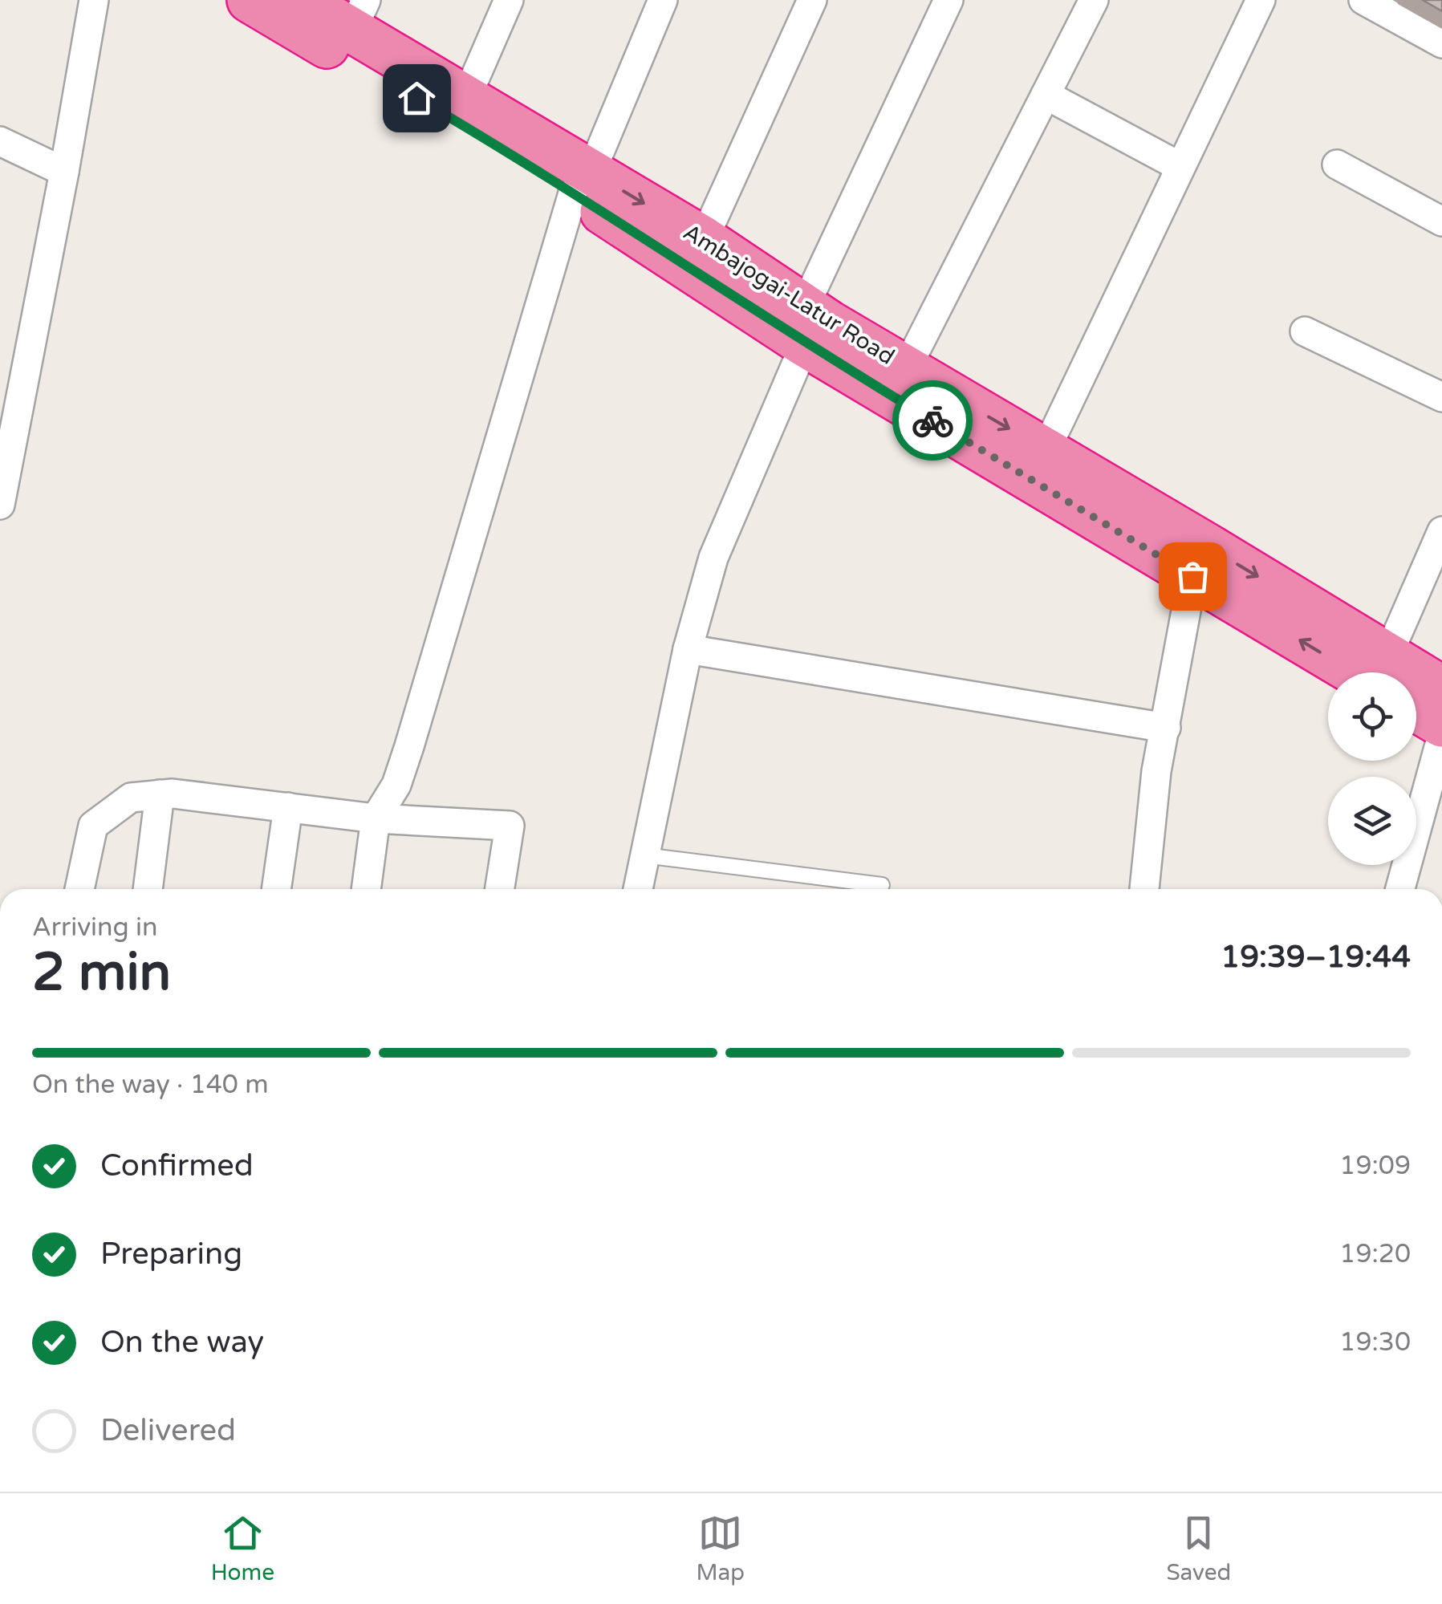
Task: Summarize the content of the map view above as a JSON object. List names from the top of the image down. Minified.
{"streets":{"highway":["Ambajogai-Latur Road"]},"page":{"heading":["2 min","Arriving in","19:39–19:44"],"bar":"On the way · 140 m","list":[["Confirmed","19:09"],["Preparing","19:20"],["On the way","19:30"],"Delivered"],"tabs":["Home","Map","Saved"]}}
